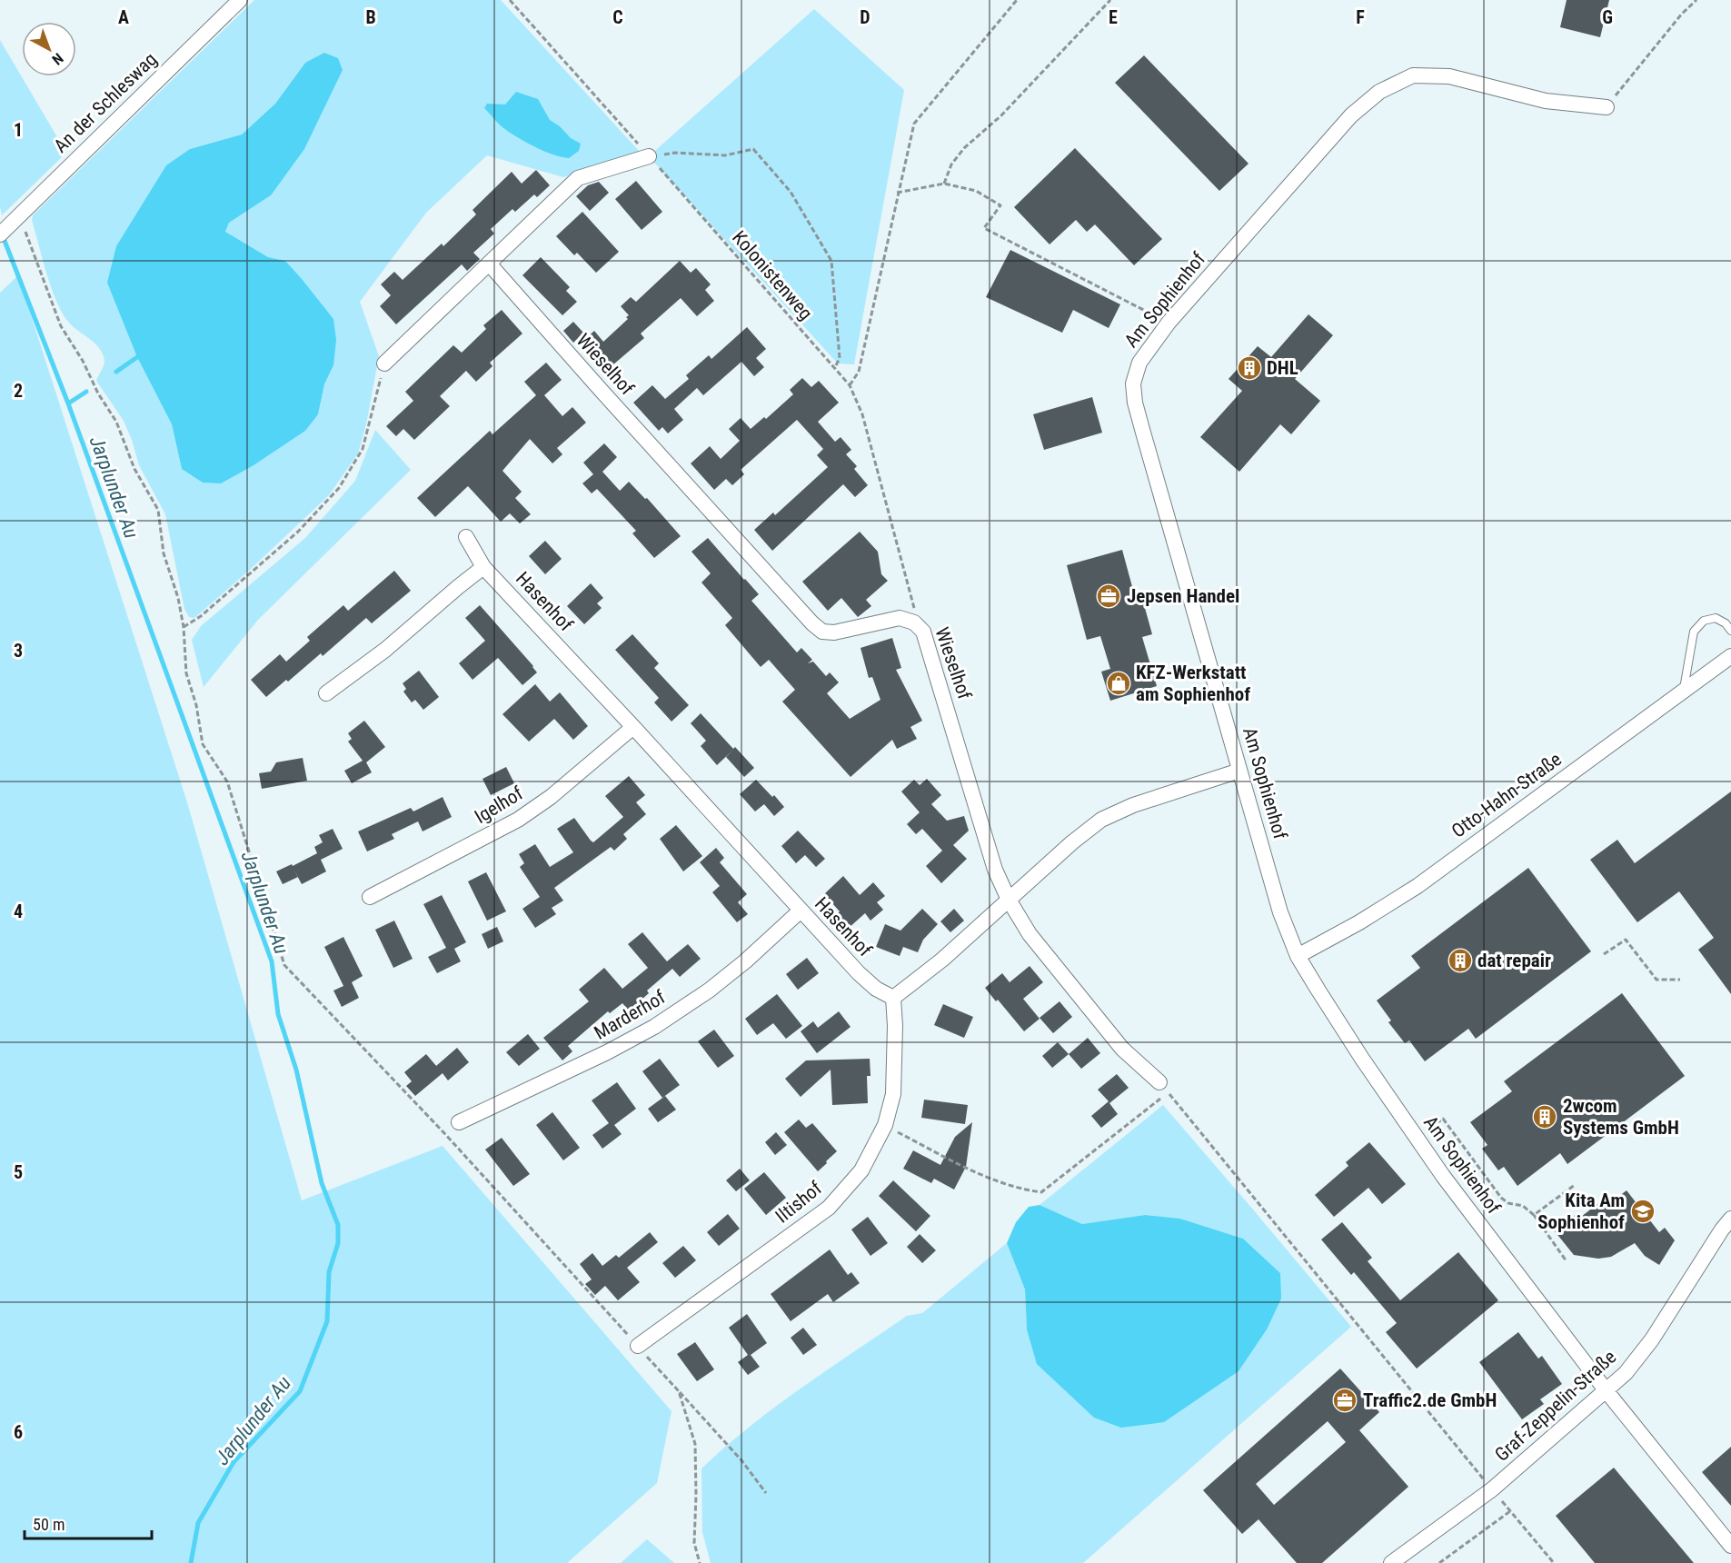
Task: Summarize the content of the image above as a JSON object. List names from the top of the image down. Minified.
{"streets":{"street":["An der Schleswag","Am Sophienhof","Wieselhof","Hasenhof","Otto-Hahn-Straße","Igelhof","Marderhof","Iltishof","Graf-Zeppelin-Straße"],"path":["Kolonistenweg"]},"crossings":[["Kolonistenweg","Wieselhof"],["Am Sophienhof","Otto-Hahn-Straße"],["Am Sophienhof","Graf-Zeppelin-Straße"],["Hasenhof","Igelhof"],["Hasenhof","Marderhof"],["Hasenhof","Iltishof"]],"water":["Jarplunder Au"],"places":{"building":["DHL","dat repair","2wcom Systems GmbH"],"office":["Jepsen Handel","Traffic2.de GmbH"],"shop":["KFZ-Werkstatt am Sophienhof"],"school or university":["Kita Am Sophienhof"]},"scale_bar":"50 m","north":"bottom right","grid":{"columns":["A","B","C","D","E","F","G"],"rows":["1","2","3","4","5","6"]}}
